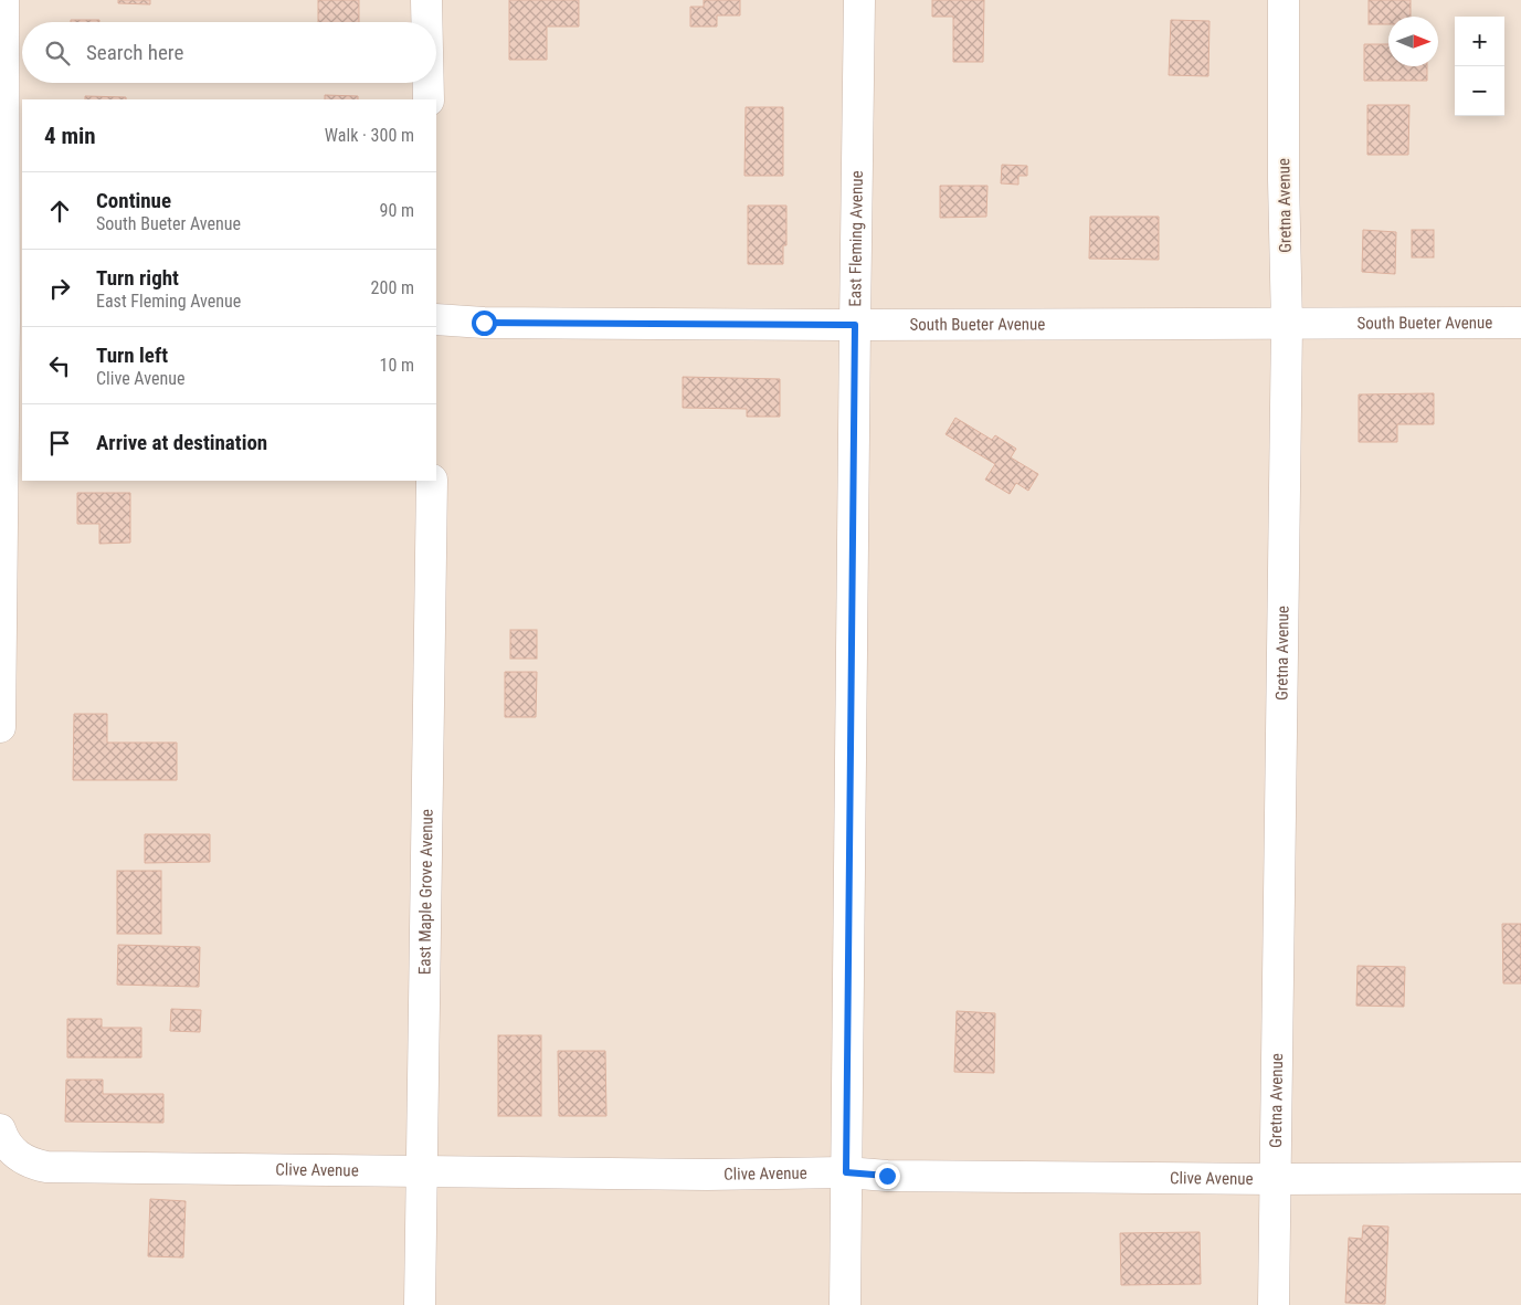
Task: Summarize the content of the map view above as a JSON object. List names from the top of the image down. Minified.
{"streets":{"street":["Gretna Avenue","East Fleming Avenue","South Bueter Avenue","East Maple Grove Avenue","Clive Avenue"]},"crossings":[["Gretna Avenue","South Bueter Avenue"],["Gretna Avenue","Clive Avenue"],["East Fleming Avenue","South Bueter Avenue"],["East Fleming Avenue","Clive Avenue"],["East Maple Grove Avenue","Clive Avenue"]],"north":"right","page":{"map_buttons":["+","−"],"search":"Search here","heading":["4 min","Walk · 300 m"],"list":[["Continue","South Bueter Avenue","90 m"],["Turn right","East Fleming Avenue","200 m"],["Turn left","Clive Avenue","10 m"],"Arrive at destination"]}}
